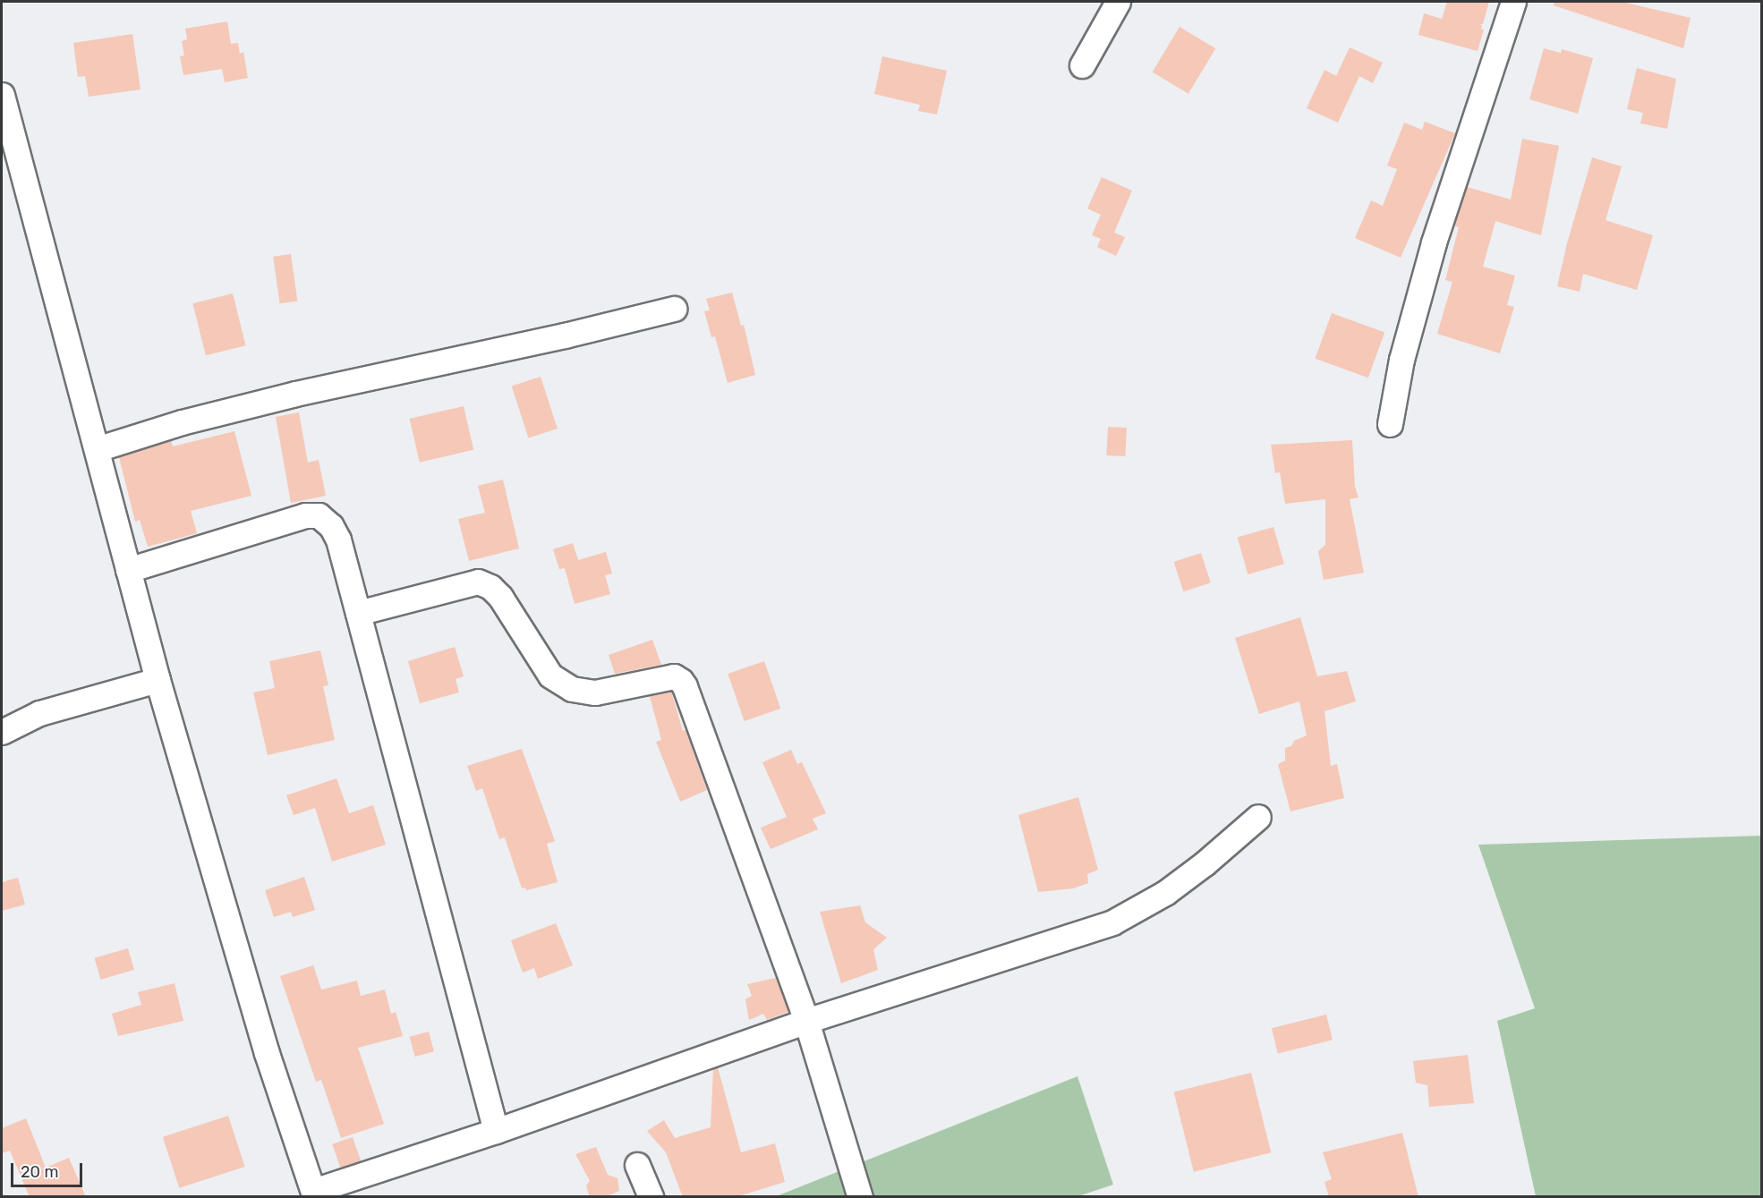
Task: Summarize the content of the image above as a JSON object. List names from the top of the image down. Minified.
{"scale_bar":"20 m"}
